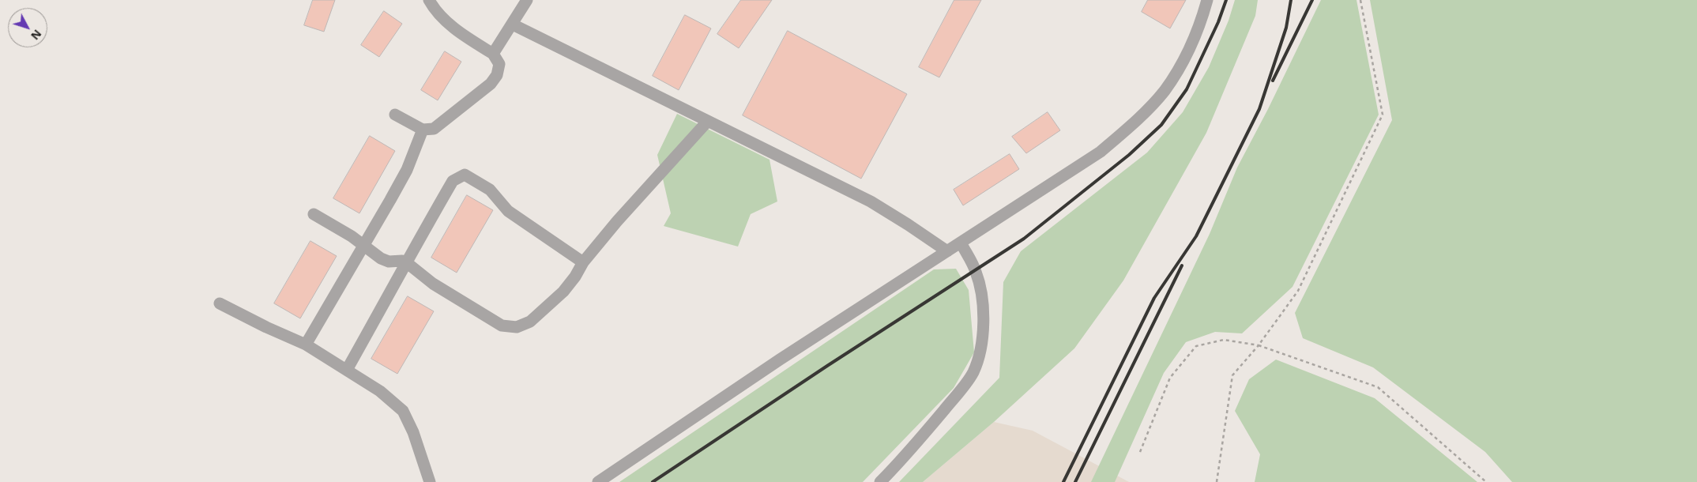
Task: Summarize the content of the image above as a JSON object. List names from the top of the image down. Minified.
{"north":"bottom right"}
